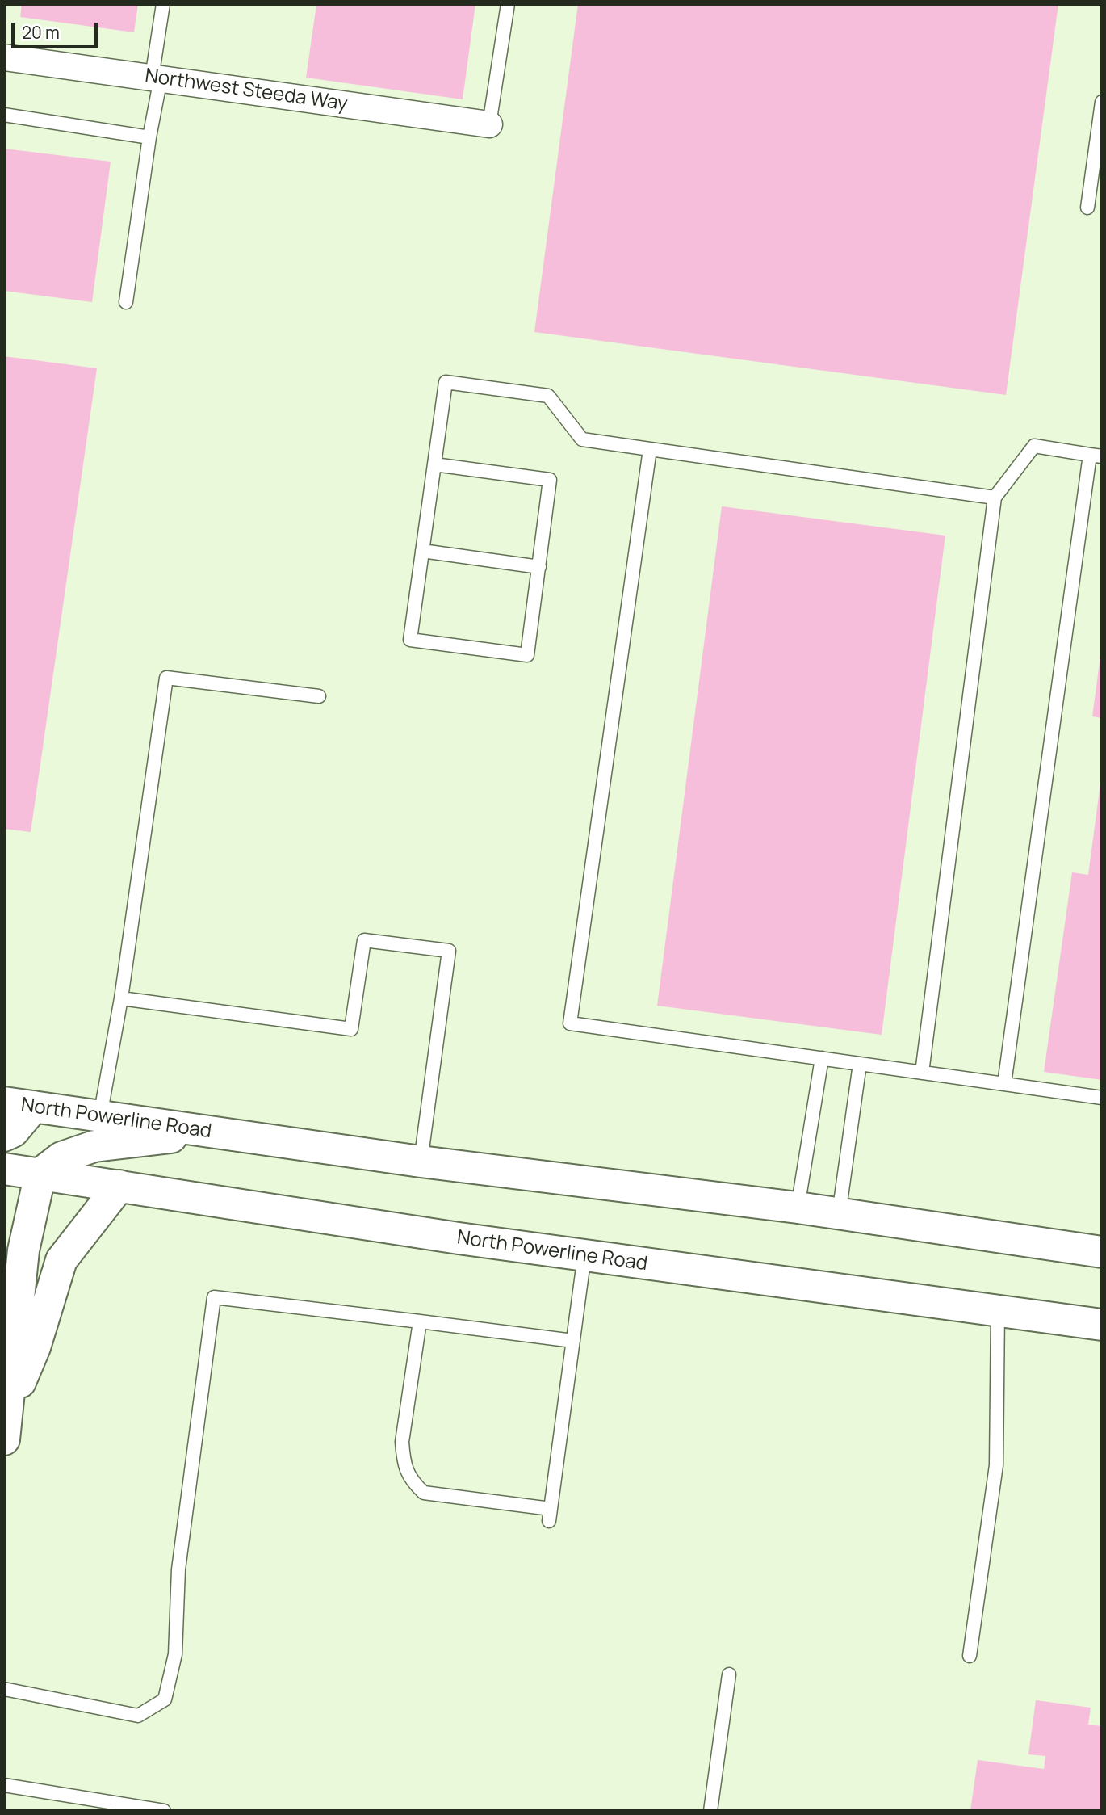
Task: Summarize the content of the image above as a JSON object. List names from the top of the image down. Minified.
{"streets":{"main road":["North Powerline Road"],"street":["Northwest Steeda Way"]},"scale_bar":"20 m"}
